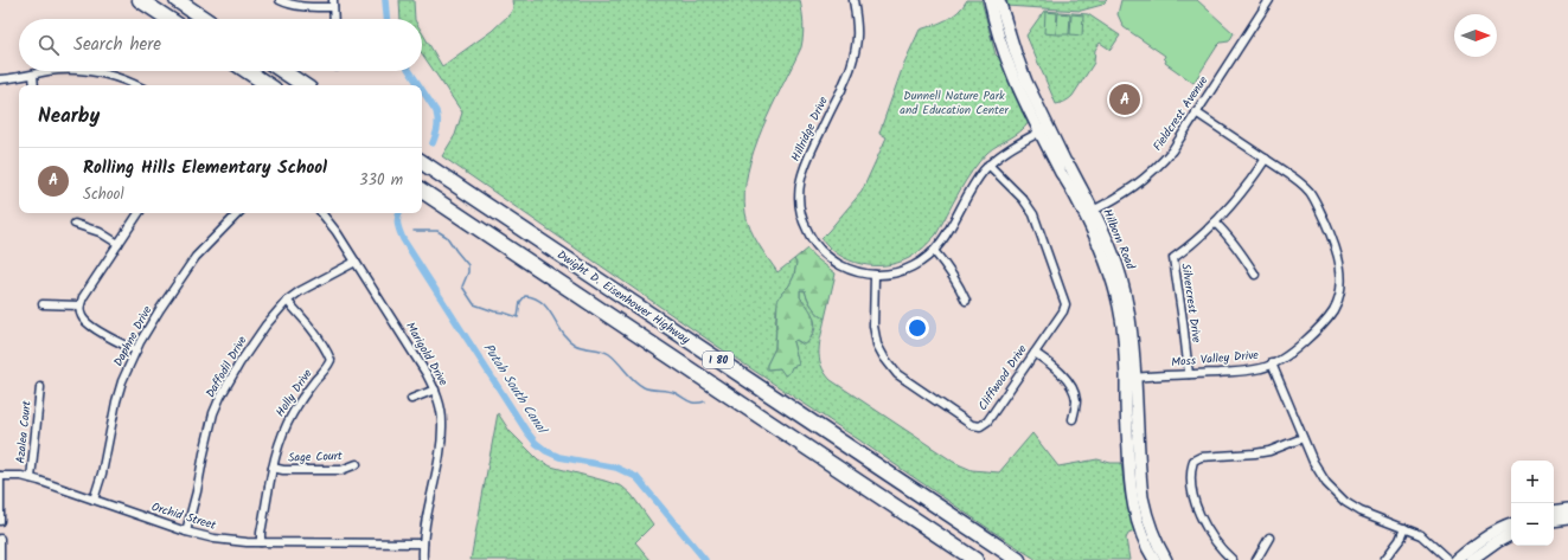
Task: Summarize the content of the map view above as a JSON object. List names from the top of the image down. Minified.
{"streets":{"highway":["Dwight D. Eisenhower Highway","I 80"],"street":["Fieldcrest Avenue","Hillridge Drive","Hilborn Road","Silvercrest Drive","Daphne Drive","Marigold Drive","Moss Valley Drive","Daffodil Drive","Cliffwood Drive","Holly Drive","Azalea Court","Sage Court","Orchid Street"]},"crossings":[["Fieldcrest Avenue","Hilborn Road"],["Fieldcrest Avenue","Moss Valley Drive"],["Hillridge Drive","Hilborn Road"],["Hillridge Drive","Cliffwood Drive"],["Hilborn Road","Moss Valley Drive"],["Silvercrest Drive","Moss Valley Drive"],["Daphne Drive","Orchid Street"],["Marigold Drive","Daffodil Drive"],["Marigold Drive","Orchid Street"],["Daffodil Drive","Holly Drive"],["Daffodil Drive","Orchid Street"],["Holly Drive","Sage Court"],["Holly Drive","Orchid Street"],["Azalea Court","Orchid Street"]],"water":["Putah South Canal"],"parks":["Dunnell Nature Park and Education Center"],"north":"right","page":{"search":"Search here","pins":"A","heading":"Nearby","list":[{"mark":"A","name":"Rolling Hills Elementary School","note":"School","value":"330 m"}],"map_buttons":["+","−"]}}
